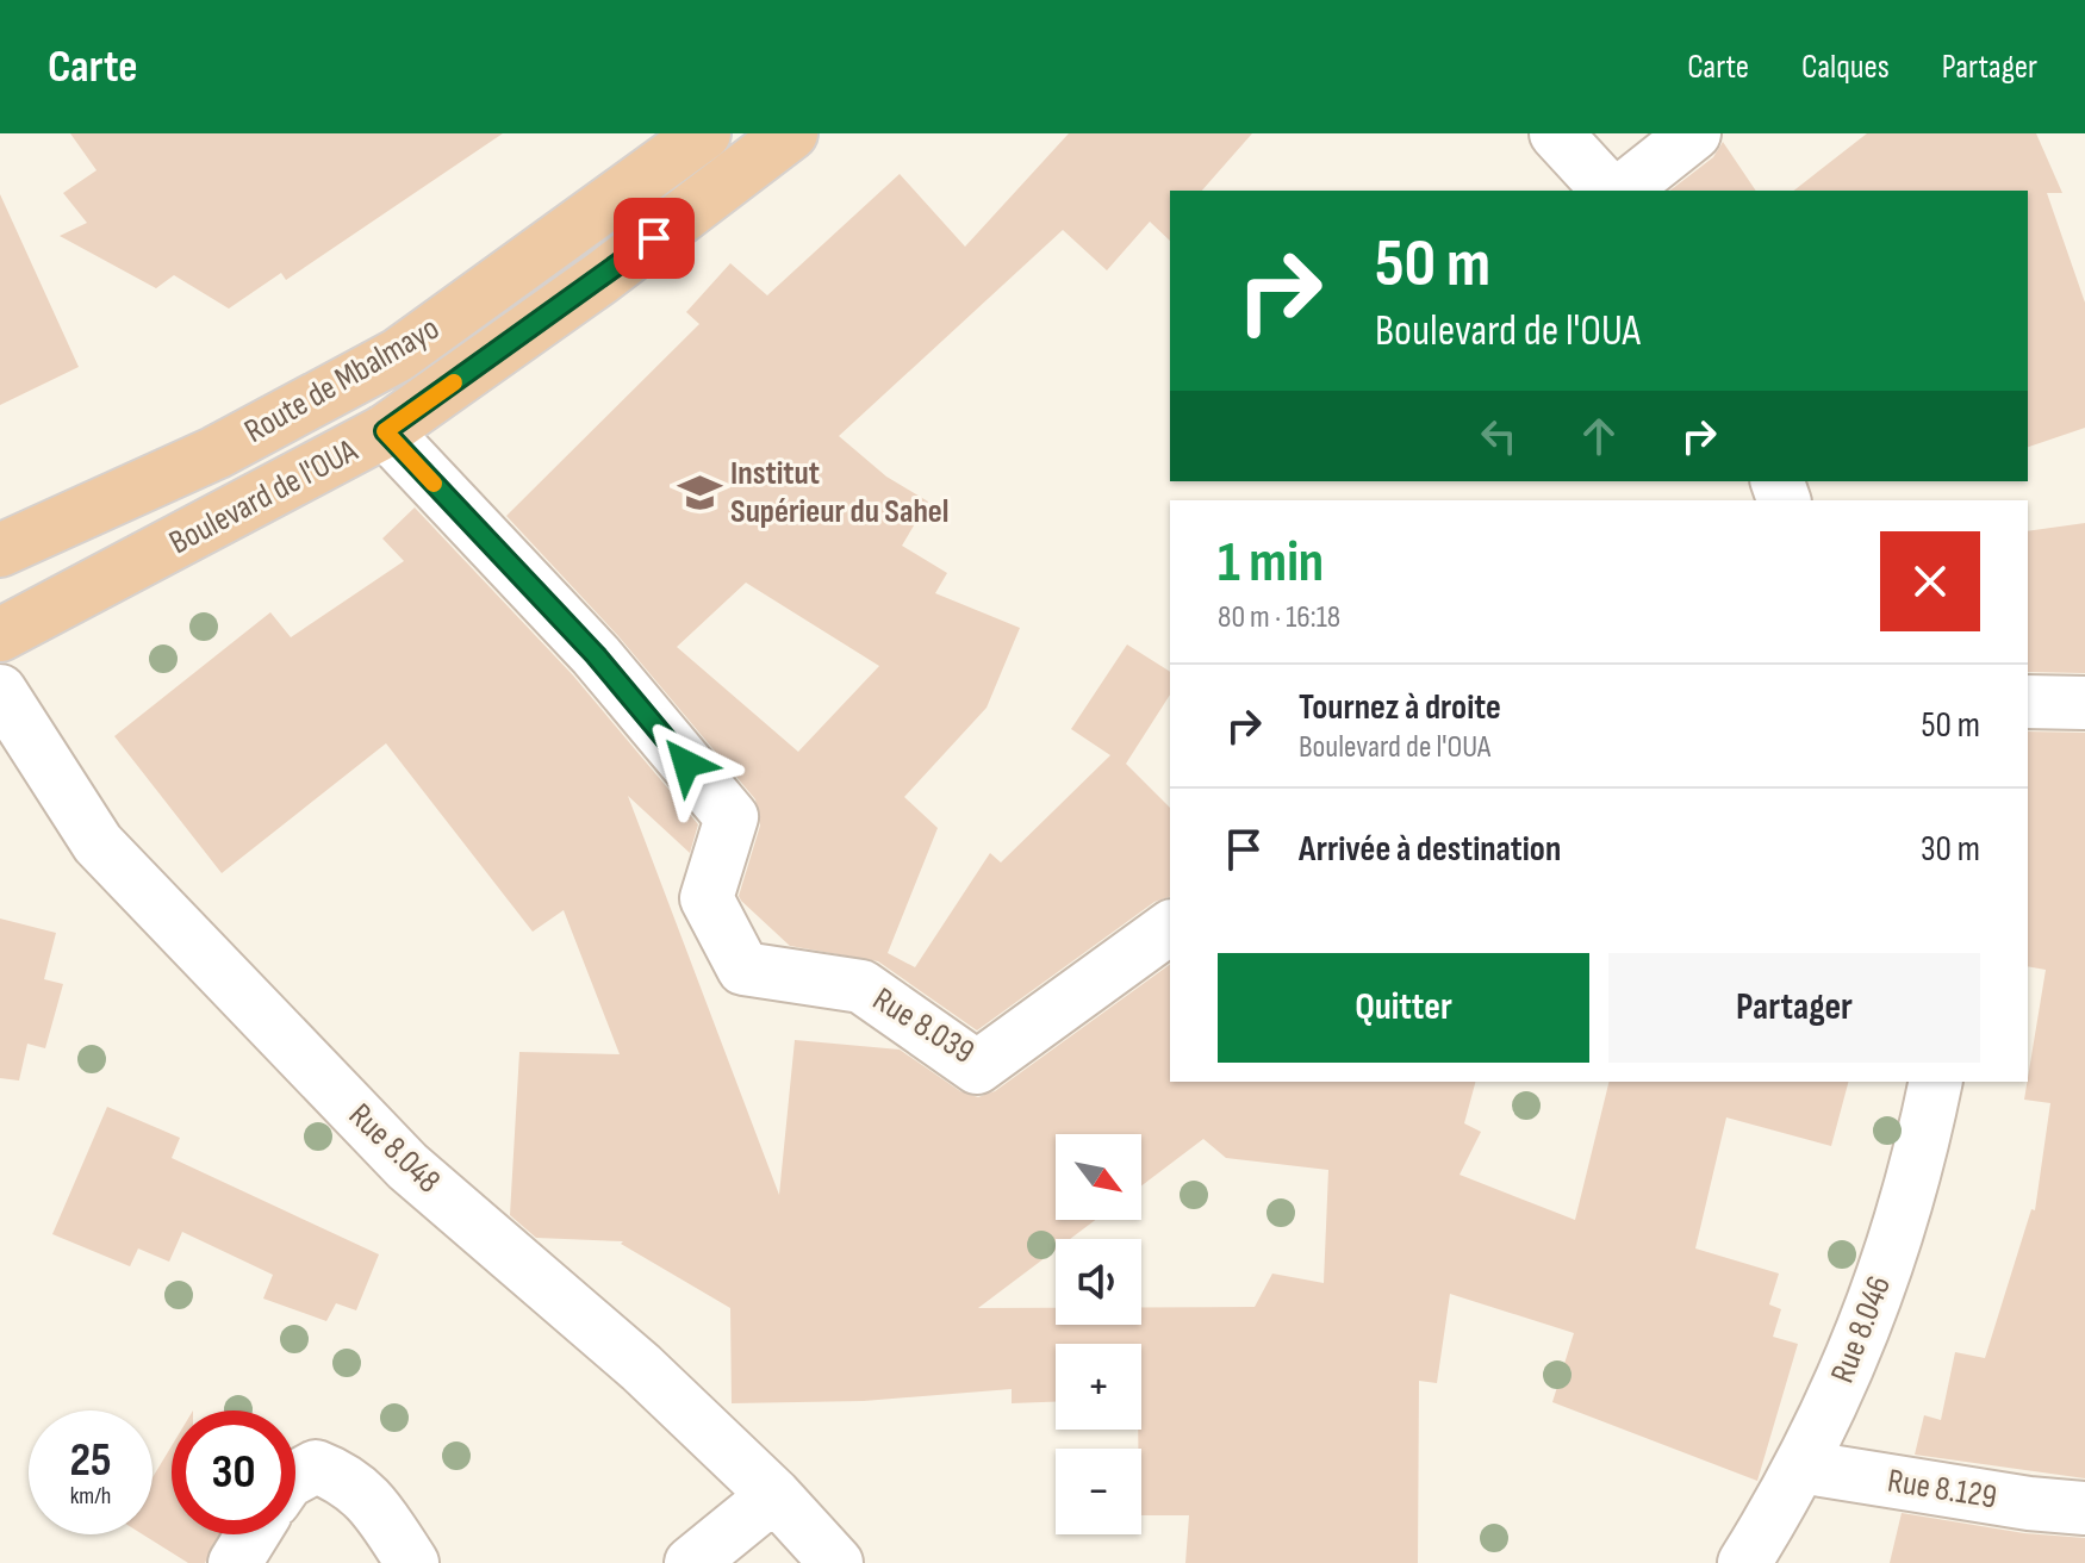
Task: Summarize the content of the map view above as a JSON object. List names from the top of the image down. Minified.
{"streets":{"highway":["Route de Mbalmayo","Boulevard de l'OUA"],"street":["Rue 8.039","Rue 8.048","Rue 8.046","Rue 8.129"]},"crossings":[["Boulevard de l'OUA","Rue 8.039"],["Rue 8.046","Rue 8.129"]],"places":{"school or university":["Institut Supérieur du Sahel"]},"north":"bottom right","page":{"header":"Carte","nav":["Carte","Calques","Partager"],"turn":["50 m","Boulevard de l'OUA"],"heading":["1 min","80 m · 16:18"],"list":[{"name":"Tournez à droite","note":"Boulevard de l'OUA","value":"50 m"},{"name":"Arrivée à destination","value":"30 m"}],"buttons":["Quitter","Partager"],"map_buttons":["+","−"],"speed":"25 km/h","limit":"30"}}
